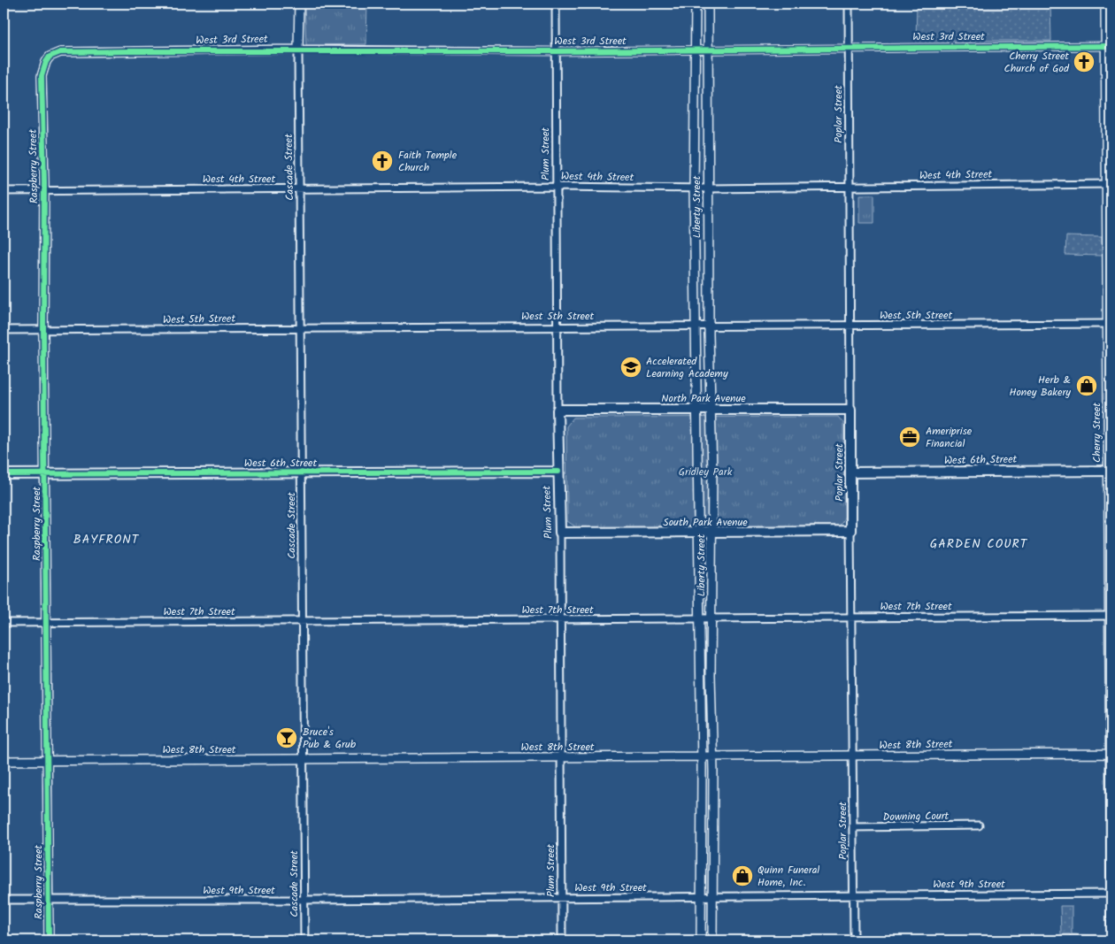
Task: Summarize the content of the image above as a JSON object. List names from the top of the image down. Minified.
{"streets":{"main road":["Poplar Street","Plum Street","North Park Avenue","West 6th Street","South Park Avenue"],"street":["West 3rd Street","Raspberry Street","Cascade Street","West 4th Street","Liberty Street","West 5th Street","Cherry Street","West 7th Street","West 8th Street","Downing Court","West 9th Street"]},"crossings":[["West 3rd Street","Poplar Street"],["West 3rd Street","Plum Street"],["West 3rd Street","Raspberry Street"],["West 3rd Street","Cascade Street"],["West 3rd Street","Liberty Street"],["West 3rd Street","Cherry Street"],["Poplar Street","West 4th Street"],["Poplar Street","West 5th Street"],["Poplar Street","North Park Avenue"],["Poplar Street","West 6th Street"],["Poplar Street","South Park Avenue"],["Poplar Street","West 7th Street"],["Poplar Street","West 8th Street"],["Poplar Street","Downing Court"],["Poplar Street","West 9th Street"],["Plum Street","West 4th Street"],["Plum Street","West 5th Street"],["Plum Street","North Park Avenue"],["Plum Street","West 6th Street"],["Plum Street","South Park Avenue"],["Plum Street","West 7th Street"],["Plum Street","West 8th Street"],["Plum Street","West 9th Street"],["Raspberry Street","West 4th Street"],["Raspberry Street","West 5th Street"],["Raspberry Street","West 6th Street"],["Raspberry Street","West 7th Street"],["Raspberry Street","West 8th Street"],["Raspberry Street","West 9th Street"],["Cascade Street","West 4th Street"],["Cascade Street","West 5th Street"],["Cascade Street","West 6th Street"],["Cascade Street","West 7th Street"],["Cascade Street","West 8th Street"],["Cascade Street","West 9th Street"],["West 4th Street","Liberty Street"],["West 4th Street","Cherry Street"],["Liberty Street","West 5th Street"],["Liberty Street","North Park Avenue"],["Liberty Street","South Park Avenue"],["Liberty Street","West 7th Street"],["Liberty Street","West 8th Street"],["Liberty Street","West 9th Street"],["West 5th Street","Cherry Street"],["Cherry Street","West 6th Street"],["Cherry Street","West 7th Street"],["Cherry Street","West 8th Street"],["Cherry Street","West 9th Street"]],"districts":["BAYFRONT","GARDEN COURT"],"parks":["Gridley Park"],"places":{"church":["Cherry Street Church of God","Faith Temple Church"],"school or university":["Accelerated Learning Academy"],"shop":["Herb & Honey Bakery","Quinn Funeral Home, Inc."],"office":["Ameriprise Financial"],"bar":["Bruce's Pub & Grub"]}}
